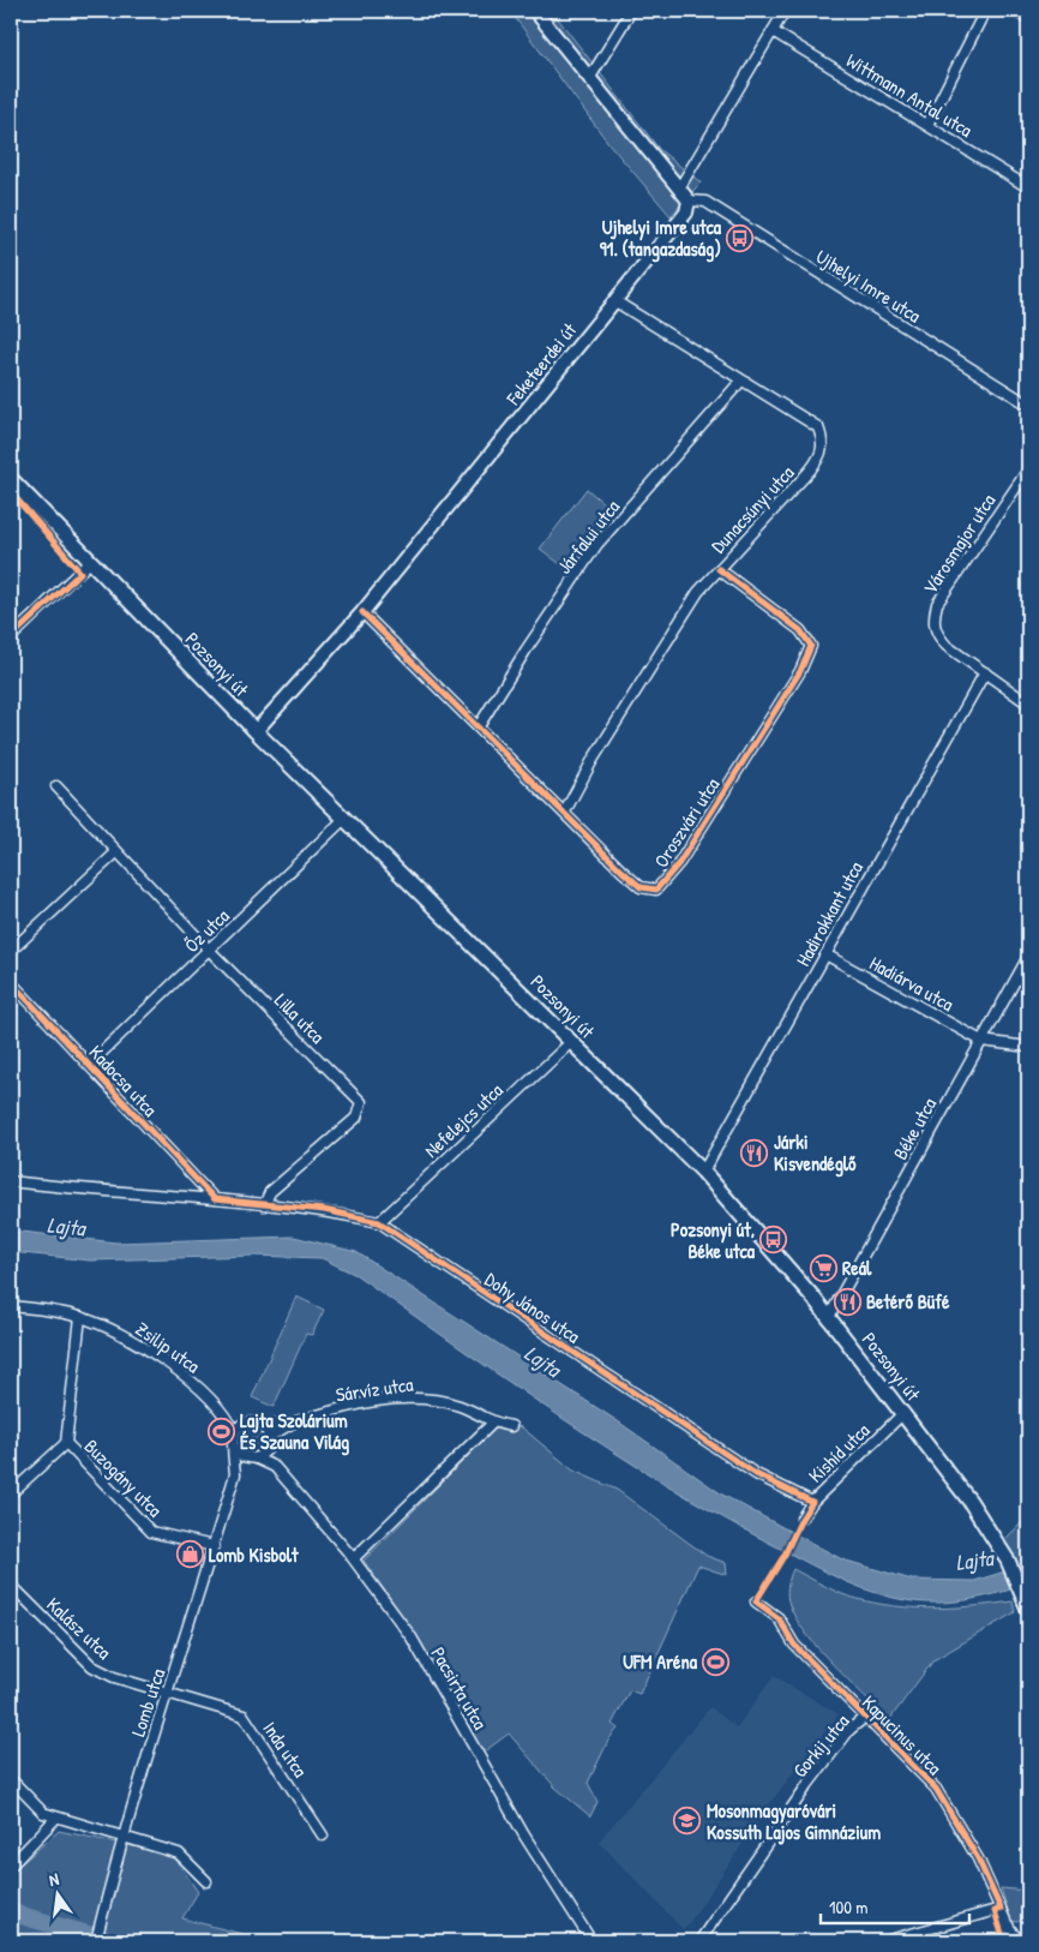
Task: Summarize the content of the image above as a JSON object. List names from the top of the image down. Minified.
{"streets":{"main road":["Feketeerdei út","Pozsonyi út"],"street":["Wittmann Antal utca","Ujhelyi Imre utca","Dunacsúnyi utca","Járfalui utca","Városmajor utca","Oroszvári utca","Hadirokkant utca","Őz utca","Hadiárva utca","Lilla utca","Kadocsa utca","Nefelejcs utca","Béke utca","Dohy János utca","Zsilip utca","Sárvíz utca","Kishíd utca","Buzogány utca","Kalász utca","Pacsirta utca","Lomb utca","Kapucinus utca","Gorkij utca","Inda utca"]},"crossings":[["Ujhelyi Imre utca","Feketeerdei út"],["Feketeerdei út","Dunacsúnyi utca"],["Feketeerdei út","Pozsonyi út"],["Feketeerdei út","Oroszvári utca"],["Dunacsúnyi utca","Járfalui utca"],["Dunacsúnyi utca","Oroszvári utca"],["Járfalui utca","Oroszvári utca"],["Városmajor utca","Hadirokkant utca"],["Pozsonyi út","Hadirokkant utca"],["Pozsonyi út","Őz utca"],["Pozsonyi út","Nefelejcs utca"],["Pozsonyi út","Béke utca"],["Pozsonyi út","Kishíd utca"],["Hadirokkant utca","Hadiárva utca"],["Őz utca","Lilla utca"],["Őz utca","Kadocsa utca"],["Hadiárva utca","Béke utca"],["Lilla utca","Dohy János utca"],["Kadocsa utca","Dohy János utca"],["Nefelejcs utca","Dohy János utca"],["Dohy János utca","Kishíd utca"],["Zsilip utca","Buzogány utca"],["Buzogány utca","Lomb utca"],["Kalász utca","Lomb utca"],["Kalász utca","Inda utca"],["Lomb utca","Inda utca"],["Kapucinus utca","Gorkij utca"]],"water":["Lajta"],"places":{"bus stop":["Ujhelyi Imre utca 91. (tangazdaság)","Pozsonyi út, Béke utca"],"restaurant":["Járki Kisvendéglő","Betérő Büfé"],"supermarket":["Reál"],"sports":["Lajta Szolárium És Szauna Világ","UFM Aréna"],"shop":["Lomb Kisbolt"],"school or university":["Mosonmagyaróvári Kossuth Lajos Gimnázium"]},"scale_bar":"100 m","north":"top"}
